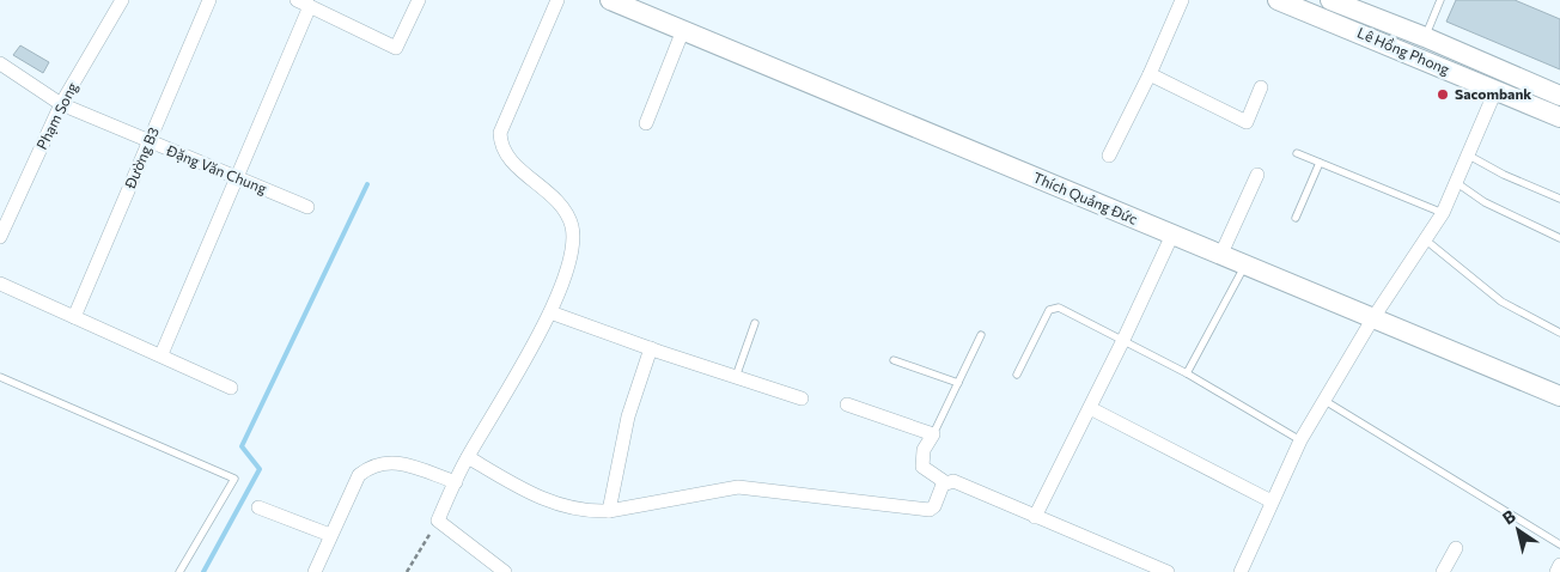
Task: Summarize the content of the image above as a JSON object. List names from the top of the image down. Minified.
{"streets":{"street":["Lê Hồng Phong","Phạm Song","Đường B3","Đặng Văn Chung","Thích Quảng Đức"]},"crossings":[["Phạm Song","Đặng Văn Chung"],["Đường B3","Đặng Văn Chung"]],"places":["Sacombank"],"north":"top left"}
